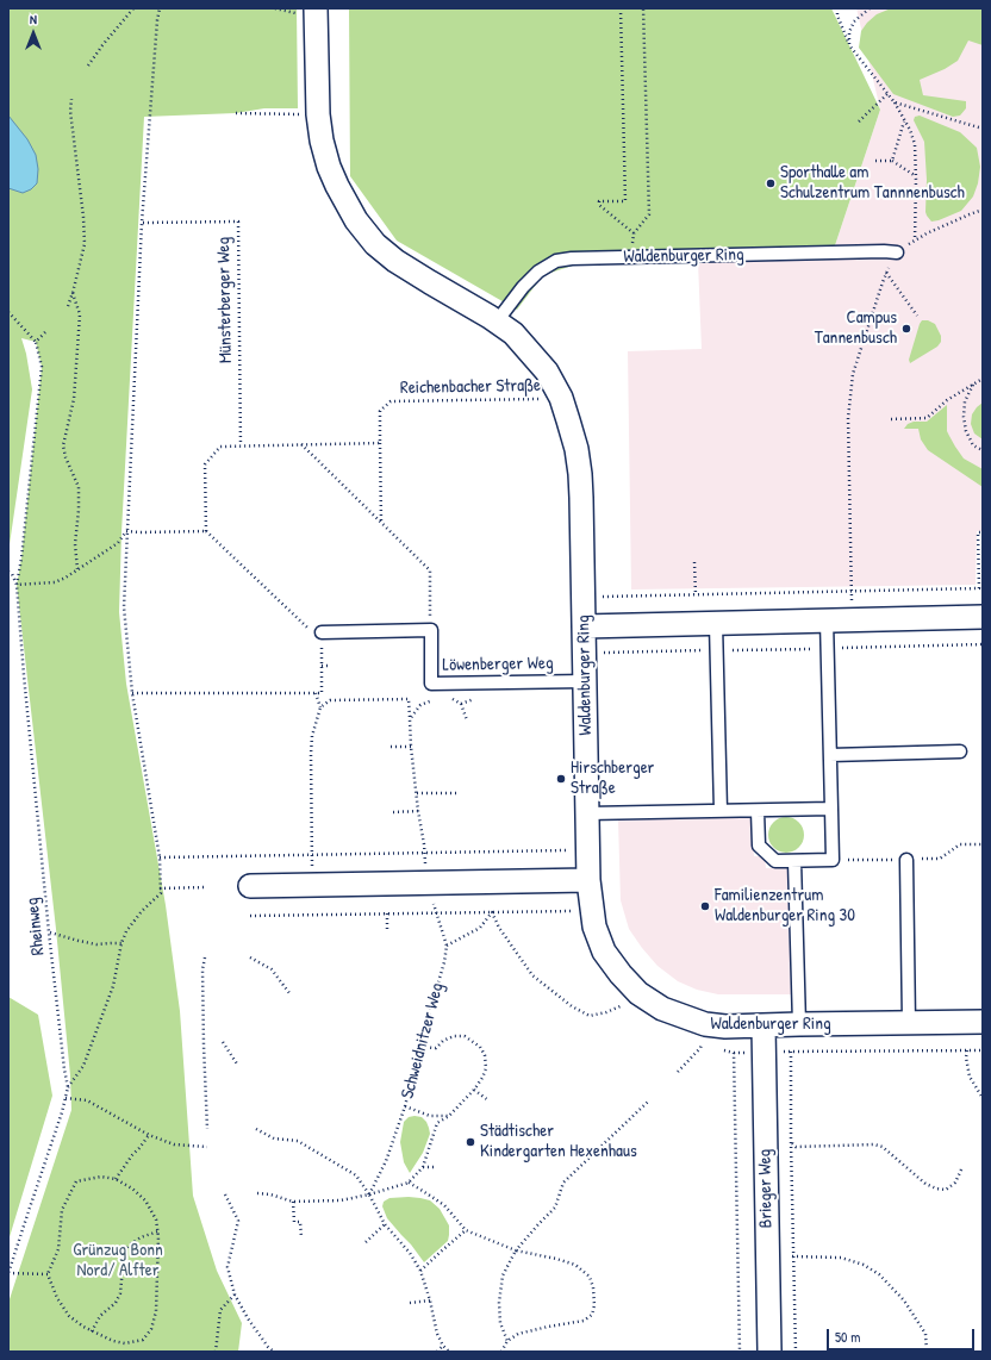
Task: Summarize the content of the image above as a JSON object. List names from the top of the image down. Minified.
{"streets":{"street":["Waldenburger Ring","Brieger Weg"],"lane":["Löwenberger Weg"],"path":["Münsterberger Weg","Reichenbacher Straße","Rheinweg","Schweidnitzer Weg"]},"crossings":[["Waldenburger Ring","Reichenbacher Straße"],["Waldenburger Ring","Löwenberger Weg"],["Waldenburger Ring","Brieger Weg"]],"parks":["Grünzug Bonn Nord/ Alfter"],"places":["Sporthalle am Schulzentrum Tannnenbusch","Campus Tannenbusch","Hirschberger Straße","Familienzentrum Waldenburger Ring 30","Städtischer Kindergarten Hexenhaus"],"scale_bar":"50 m","north":"top"}
